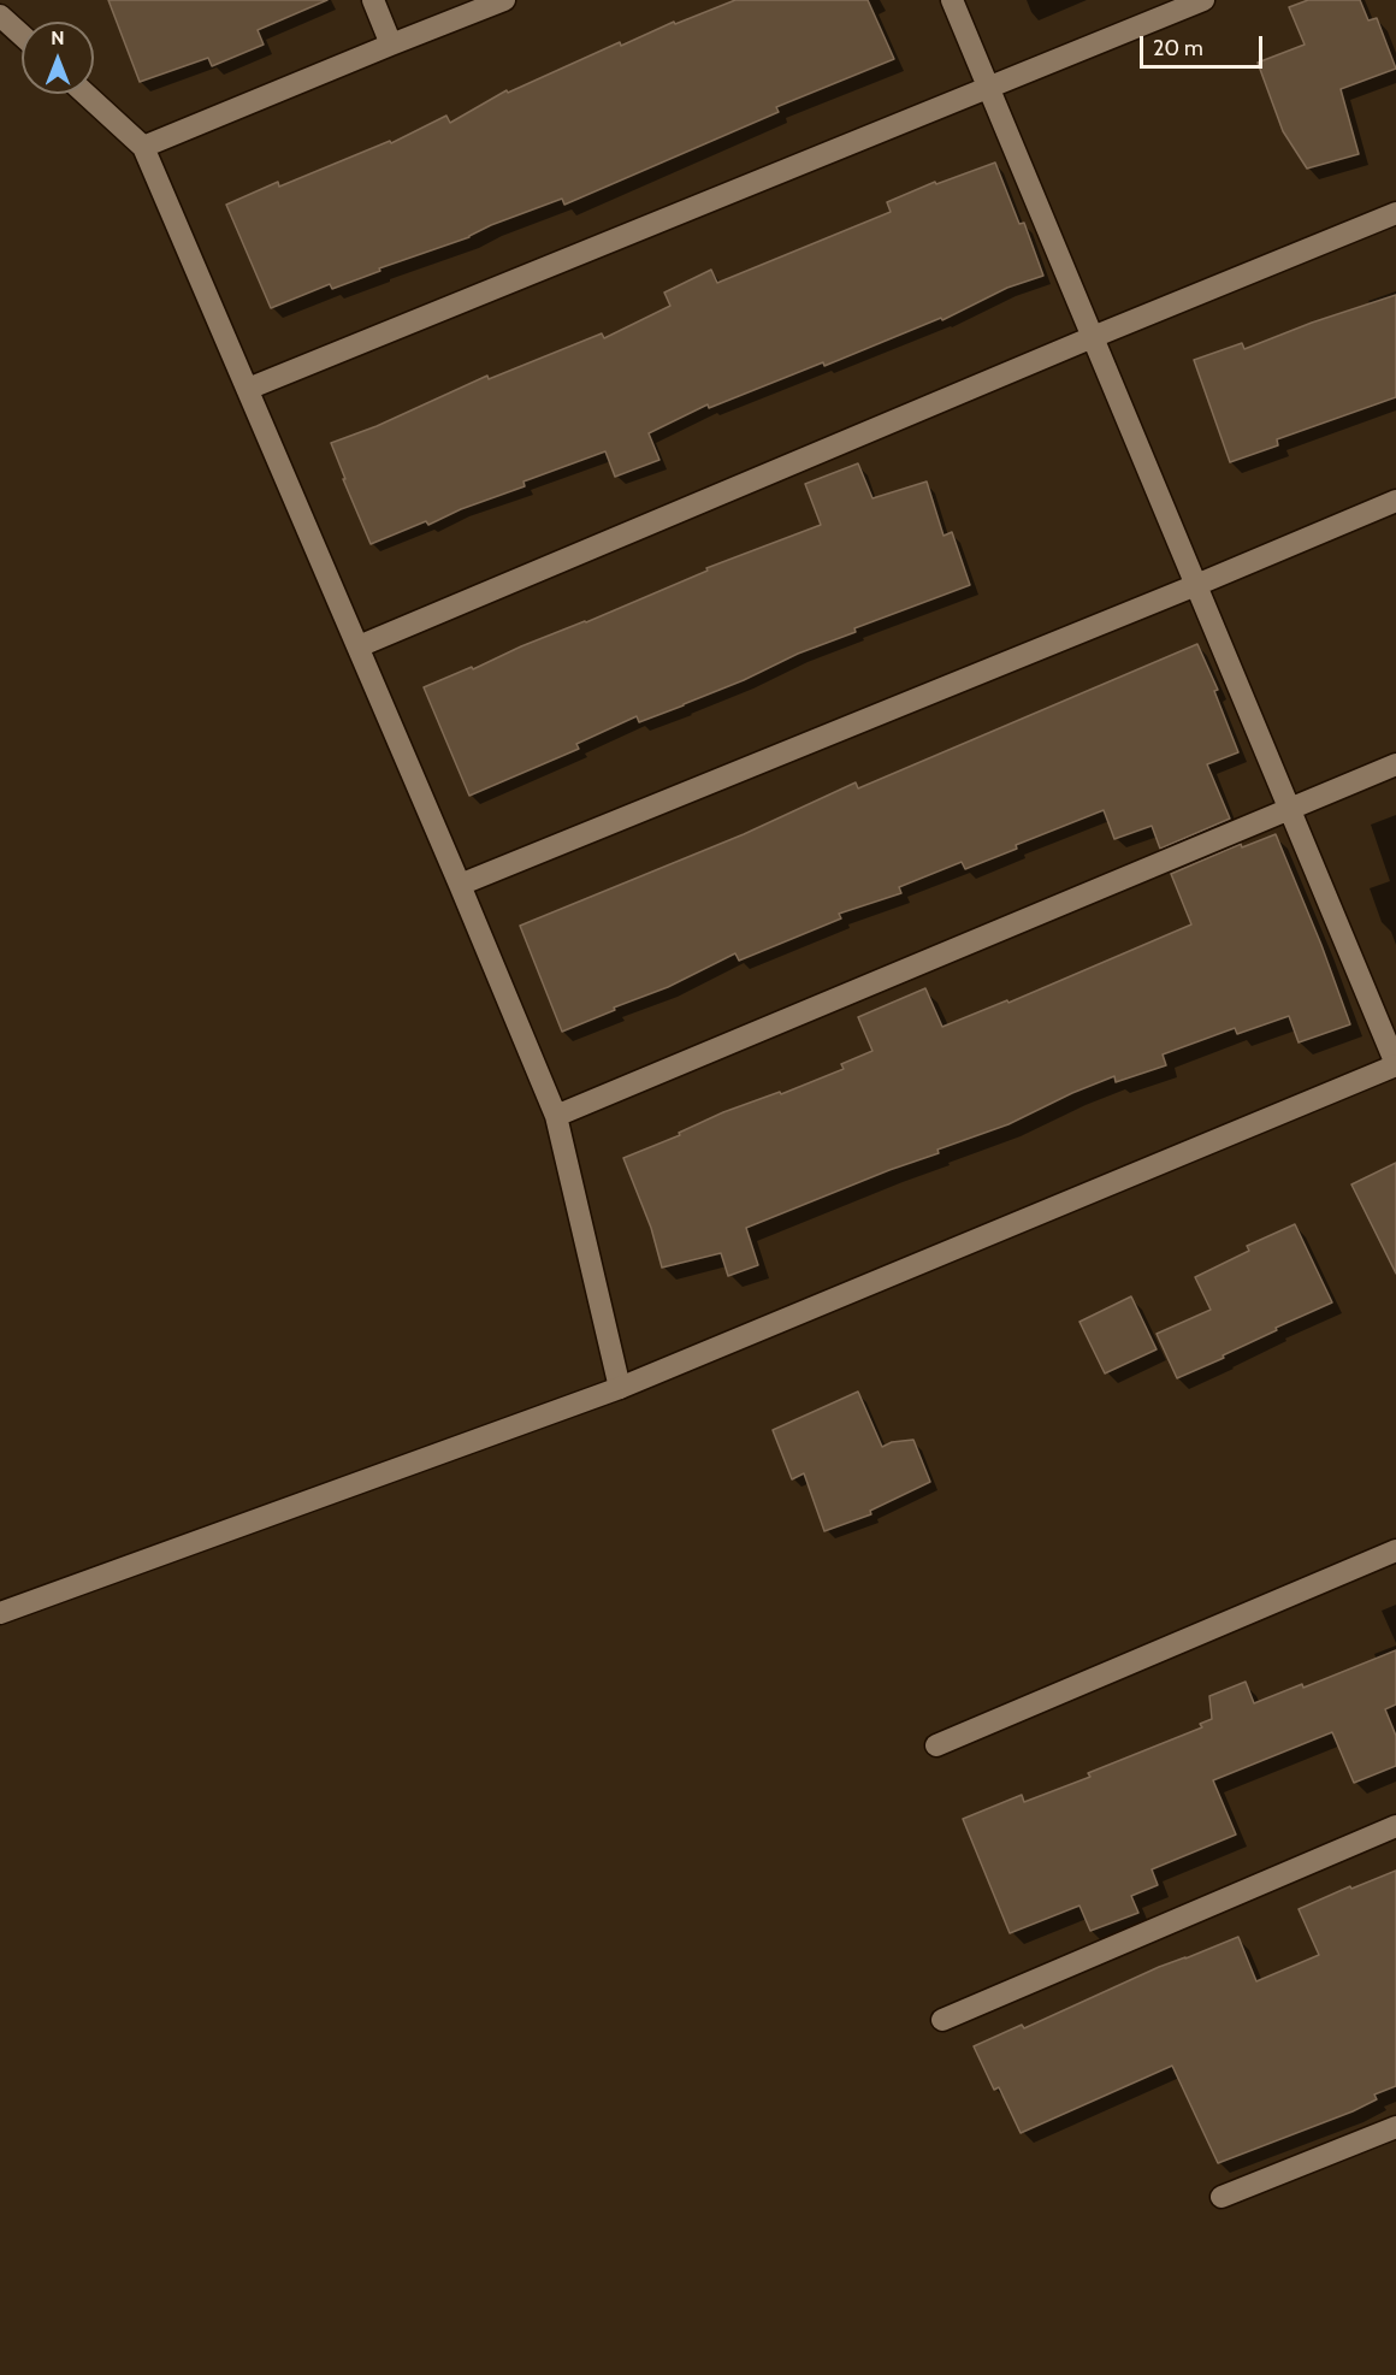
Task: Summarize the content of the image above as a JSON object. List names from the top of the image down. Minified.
{"scale_bar":"20 m","north":"top"}
